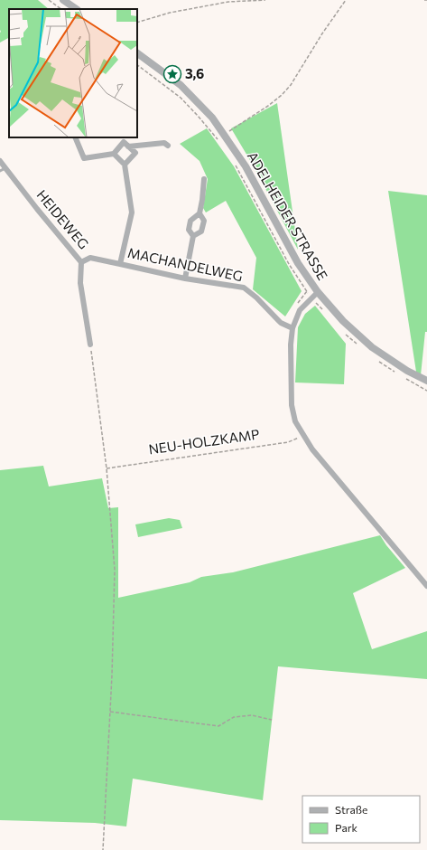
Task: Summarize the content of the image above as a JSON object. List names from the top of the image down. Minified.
{"streets":{"street":["ADELHEIDER STRASSE","HEIDEWEG","MACHANDELWEG"],"path":["NEU-HOLZKAMP"]},"crossings":[["HEIDEWEG","MACHANDELWEG"]],"places":{"place":["3,6"]},"legend":["Straße","Park"]}
